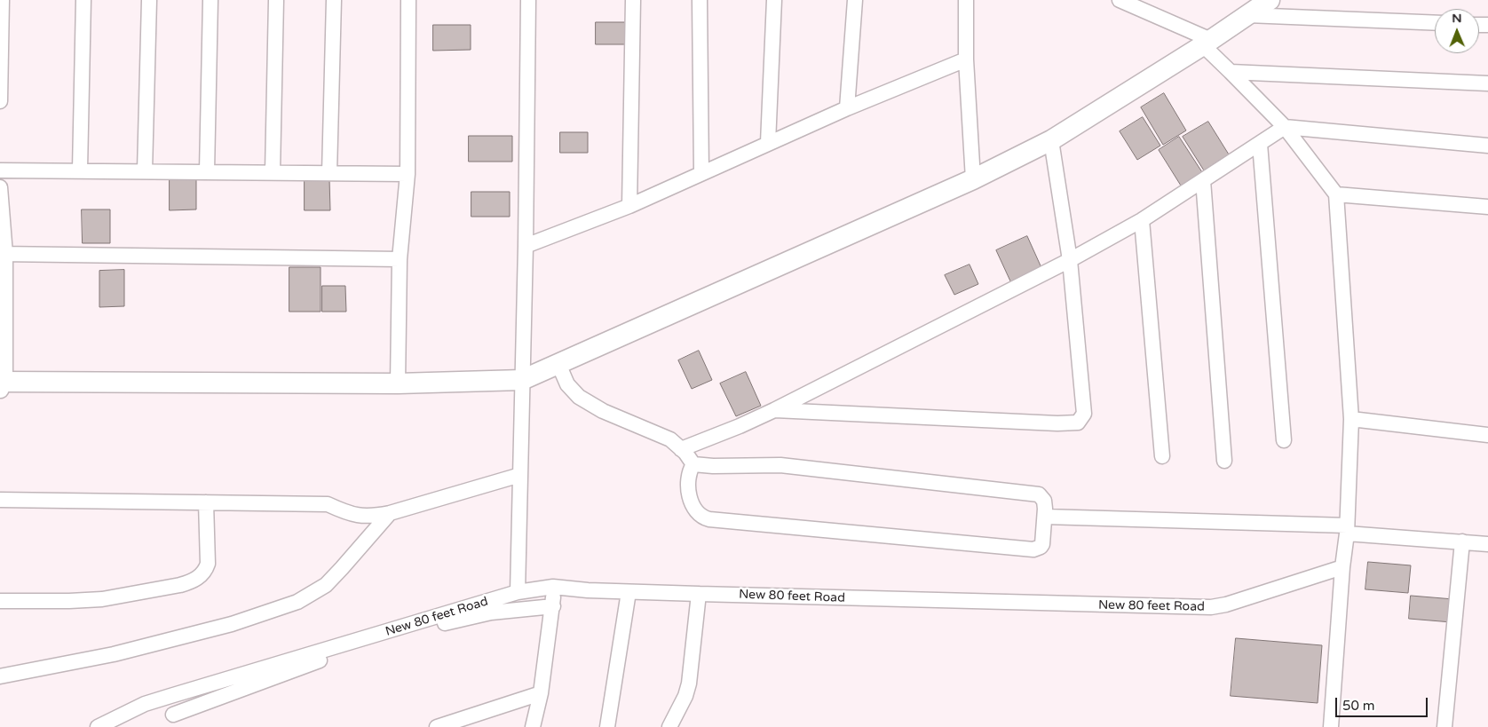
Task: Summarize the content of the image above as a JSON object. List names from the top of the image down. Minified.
{"streets":{"street":["New 80 feet Road"]},"scale_bar":"50 m","north":"top"}
